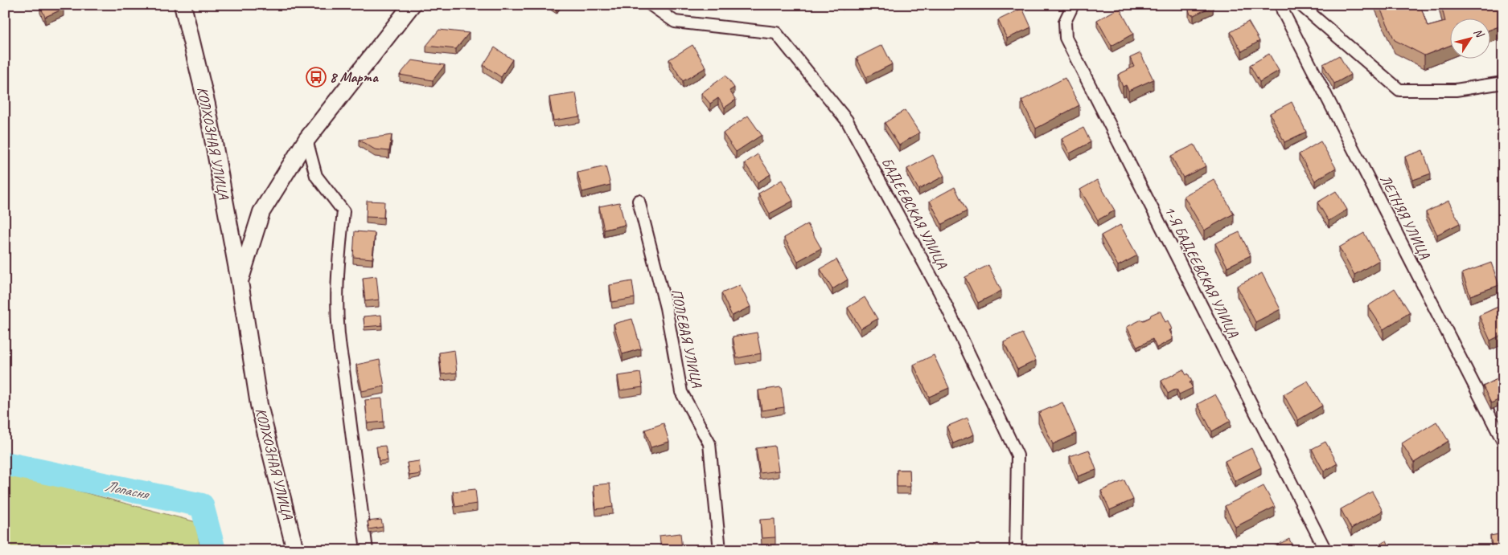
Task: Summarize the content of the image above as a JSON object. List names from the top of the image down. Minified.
{"streets":{"main road":["КОЛХОЗНАЯ УЛИЦА"],"street":["БАДЕЕВСКАЯ УЛИЦА","ЛЕТНЯЯ УЛИЦА","1-Я БАДЕЕВСКАЯ УЛИЦА","ПОЛЕВАЯ УЛИЦА"]},"water":["Лопасня"],"places":{"bus stop":["8 Марта"]},"north":"top right"}
